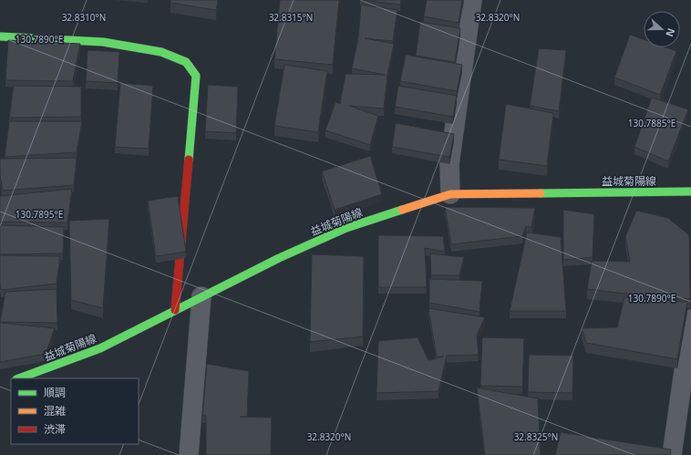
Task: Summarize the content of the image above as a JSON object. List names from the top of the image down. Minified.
{"streets":{"main road":["益城菊陽線"]},"legend":["順調","混雑","渋滞"],"north":"right","coordinates":["32.8310°N","32.8315°N","32.8320°N","130.7890°E","130.7885°E","130.7895°E","32.8325°N"]}
